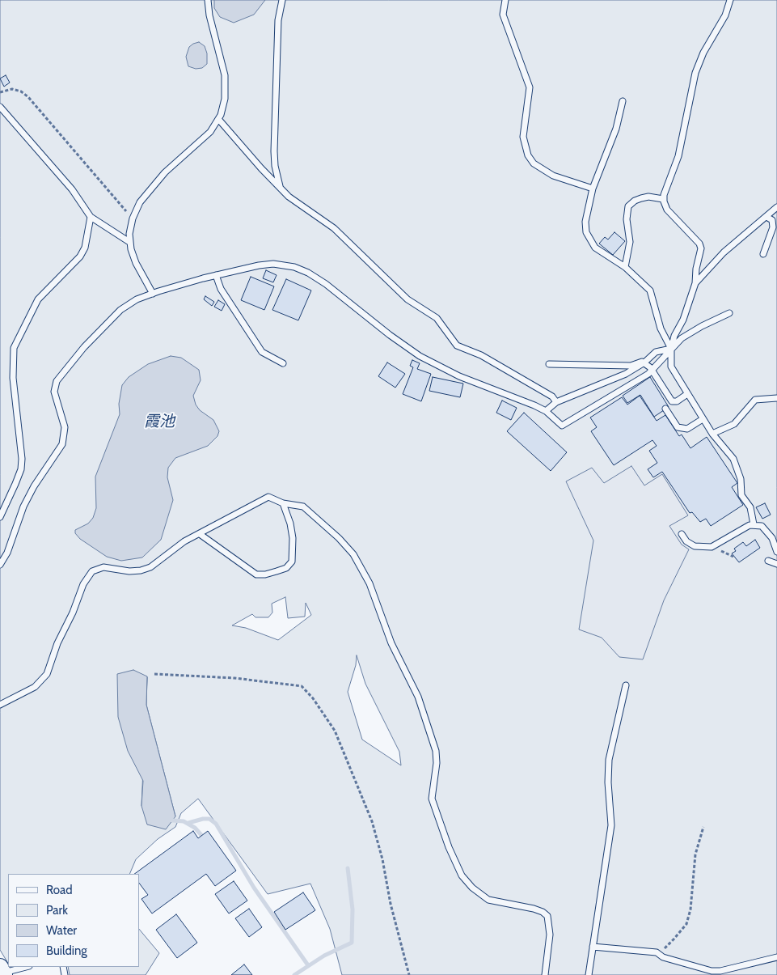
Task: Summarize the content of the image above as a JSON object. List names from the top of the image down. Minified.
{"water":["霞池"],"legend":["Road","Park","Water","Building"]}
